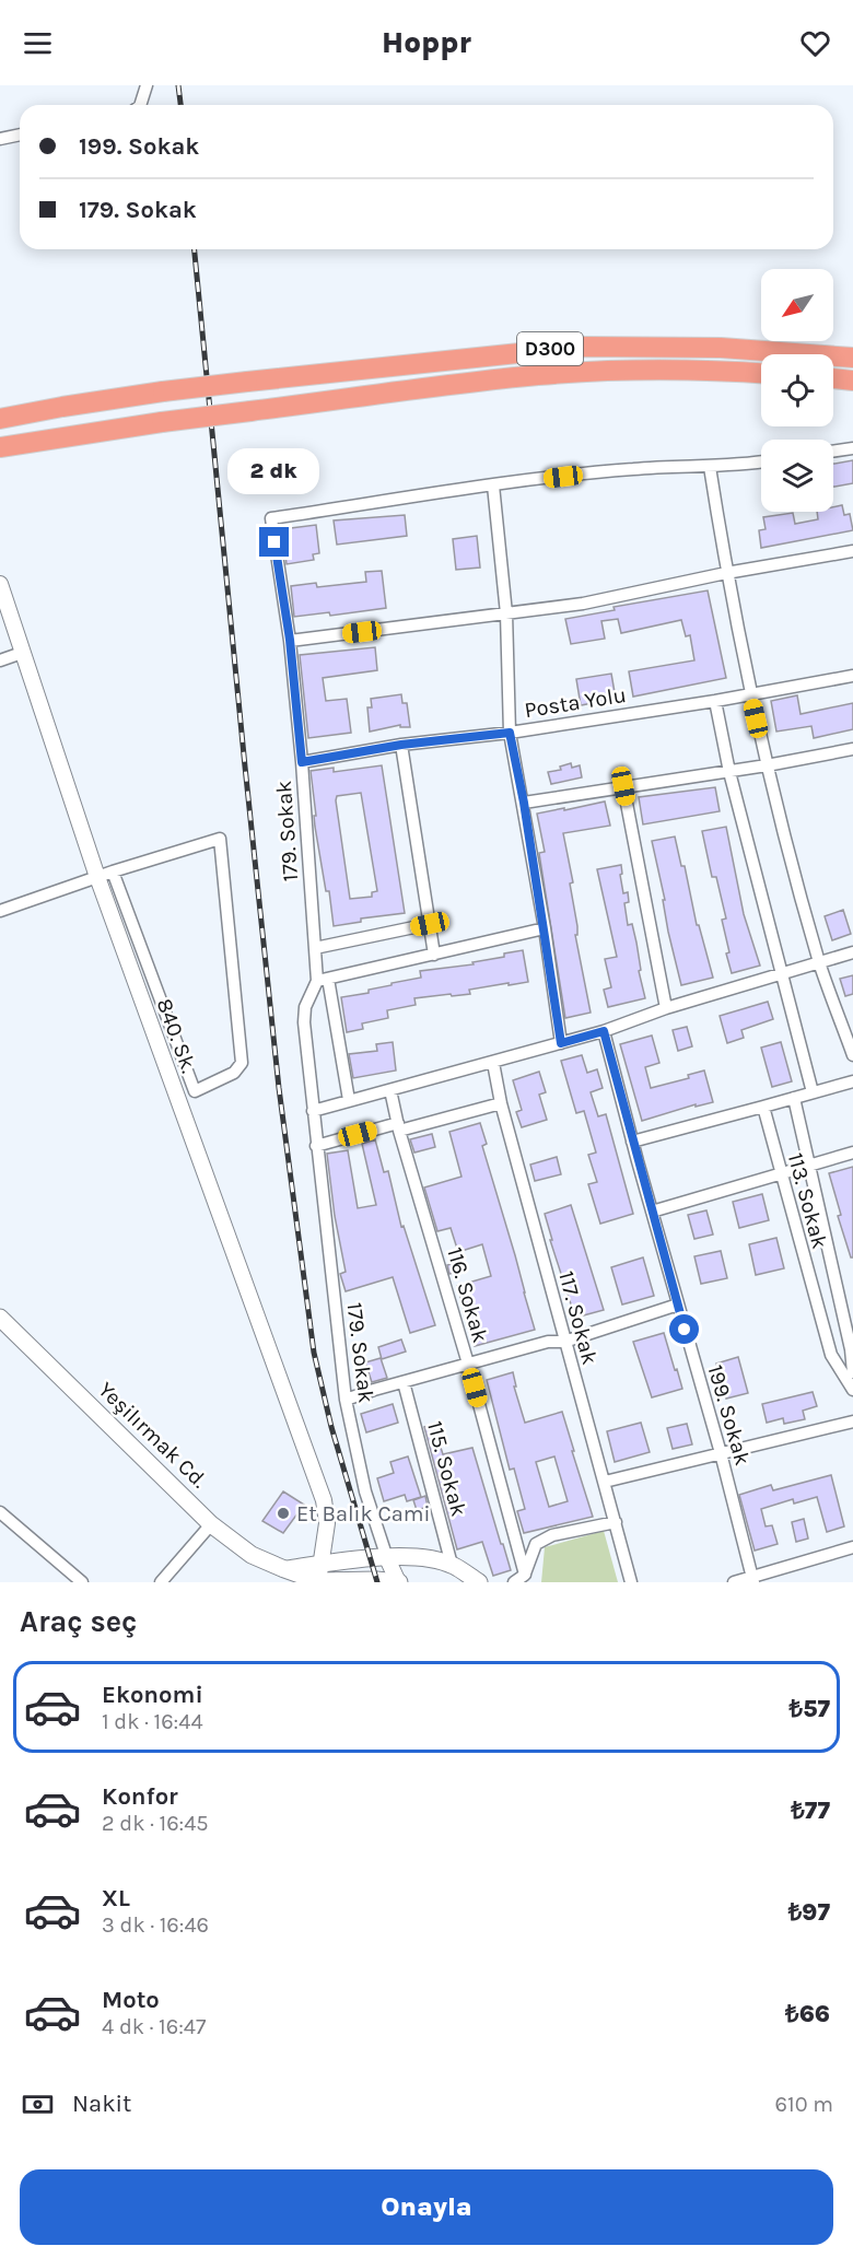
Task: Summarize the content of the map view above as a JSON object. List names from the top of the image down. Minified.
{"streets":{"highway":["D300"],"main road":["Yeşilırmak Cd."],"street":["Posta Yolu","179. Sokak","840. Sk.","113. Sokak","116. Sokak","117. Sokak","199. Sokak","115. Sokak"]},"crossings":[["Posta Yolu","179. Sokak"],["840. Sk.","Yeşilırmak Cd."]],"places":["Et Balık Cami"],"north":"bottom left","page":{"header":"Hoppr","banner":["199. Sokak","179. Sokak"],"bubble":"2 dk","heading":"Araç seç","list":[{"name":"Ekonomi","note":"1 dk · 16:44","value":"₺57"},{"name":"Konfor","note":"2 dk · 16:45","value":"₺77"},{"name":"XL","note":"3 dk · 16:46","value":"₺97"},{"name":"Moto","note":"4 dk · 16:47","value":"₺66"}],"pay":["Nakit","610 m"],"buttons":"Onayla"}}
